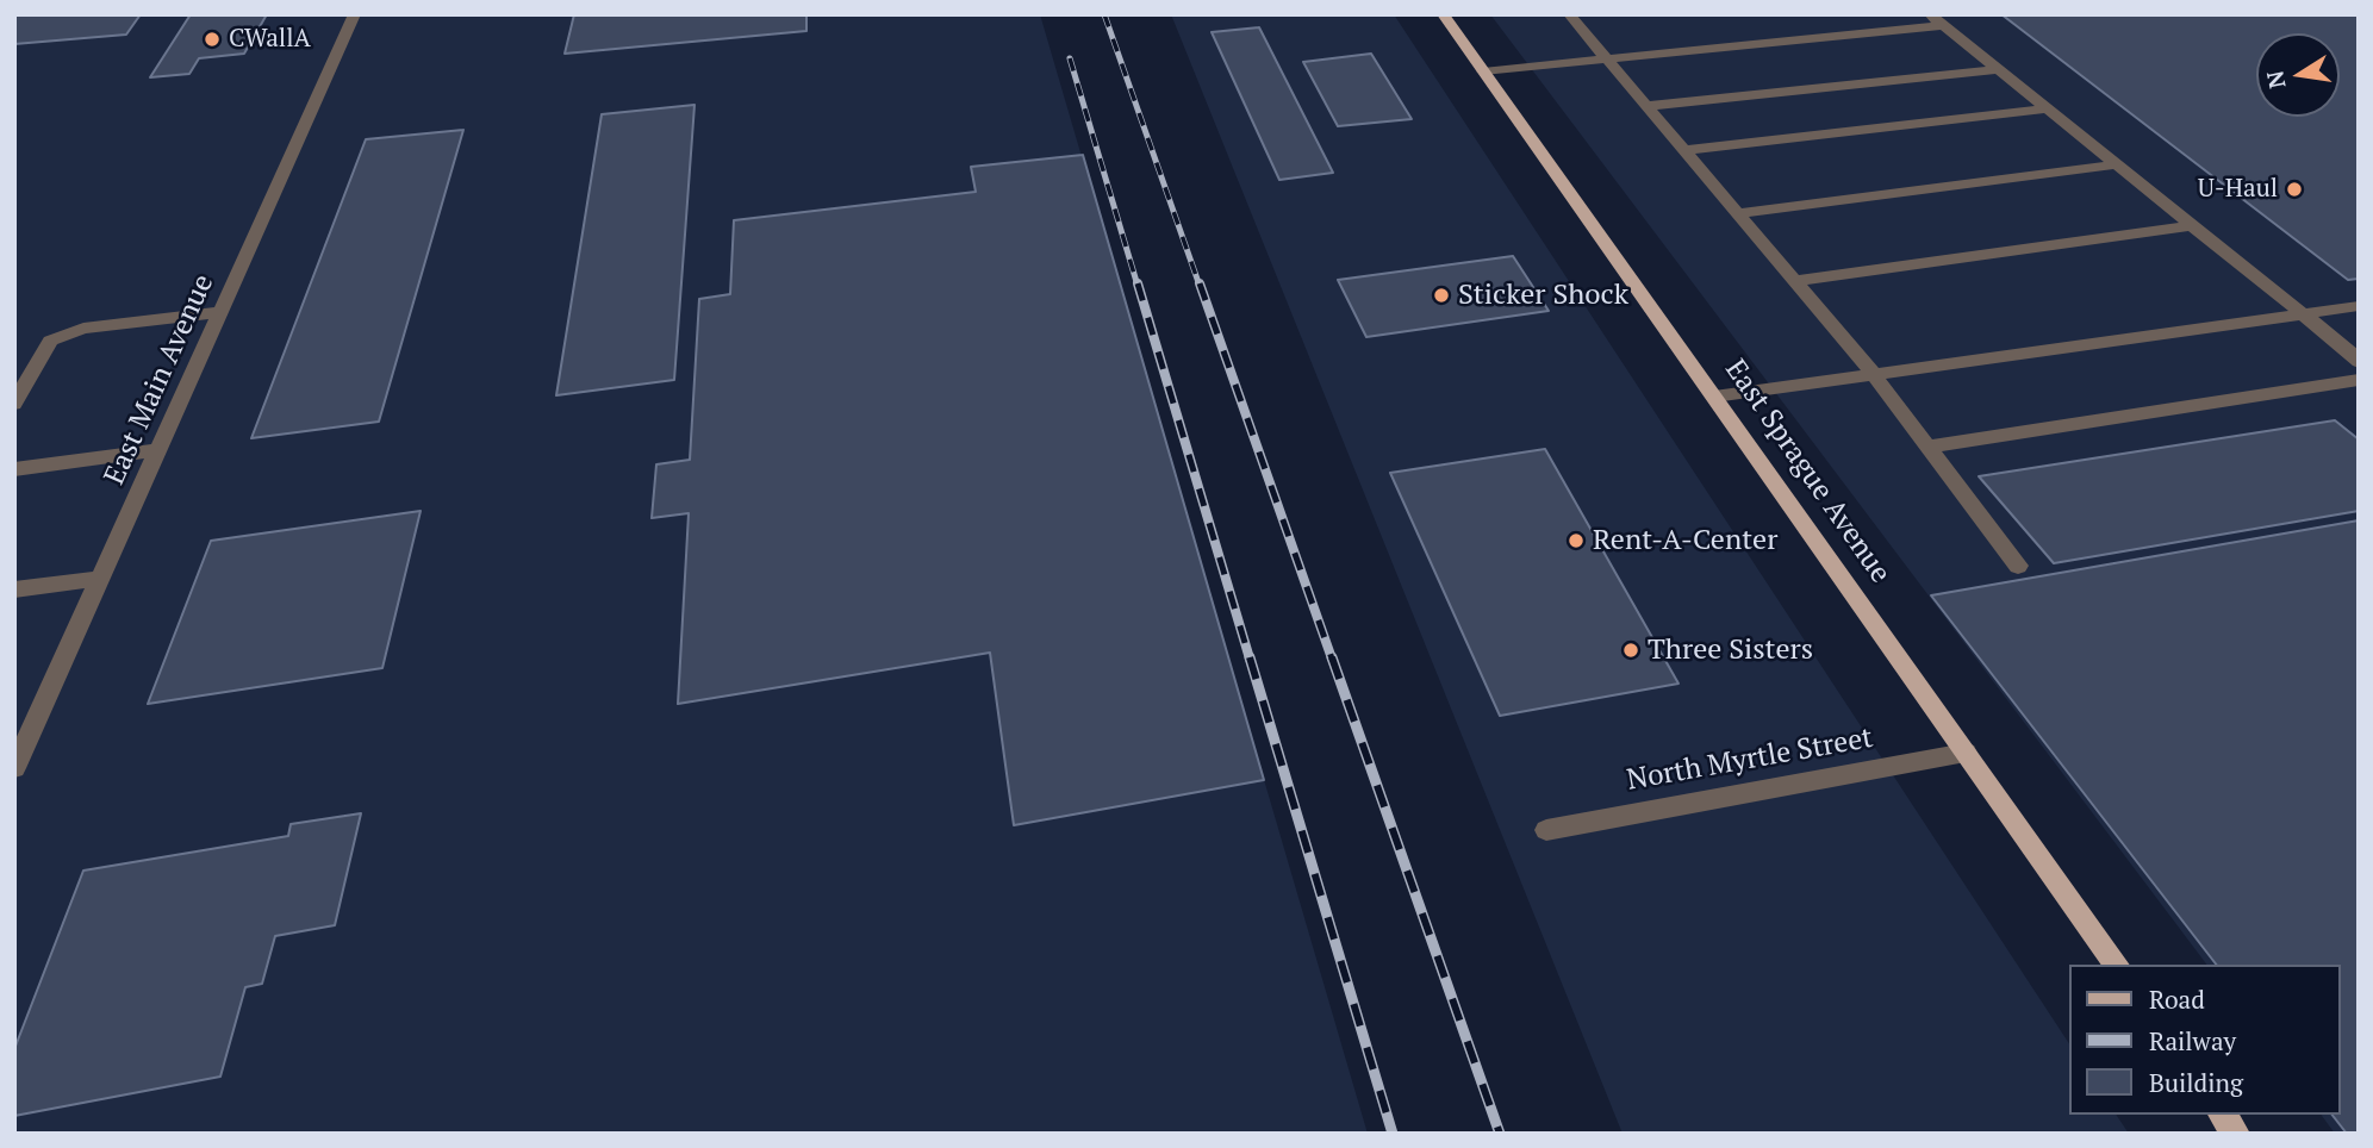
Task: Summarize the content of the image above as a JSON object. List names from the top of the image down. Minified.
{"streets":{"main road":["East Sprague Avenue"],"street":["East Main Avenue","North Myrtle Street"]},"crossings":[["East Sprague Avenue","North Myrtle Street"]],"places":["CWallA","U-Haul","Sticker Shock","Rent-A-Center","Three Sisters"],"legend":["Road","Railway","Building"],"north":"left"}
